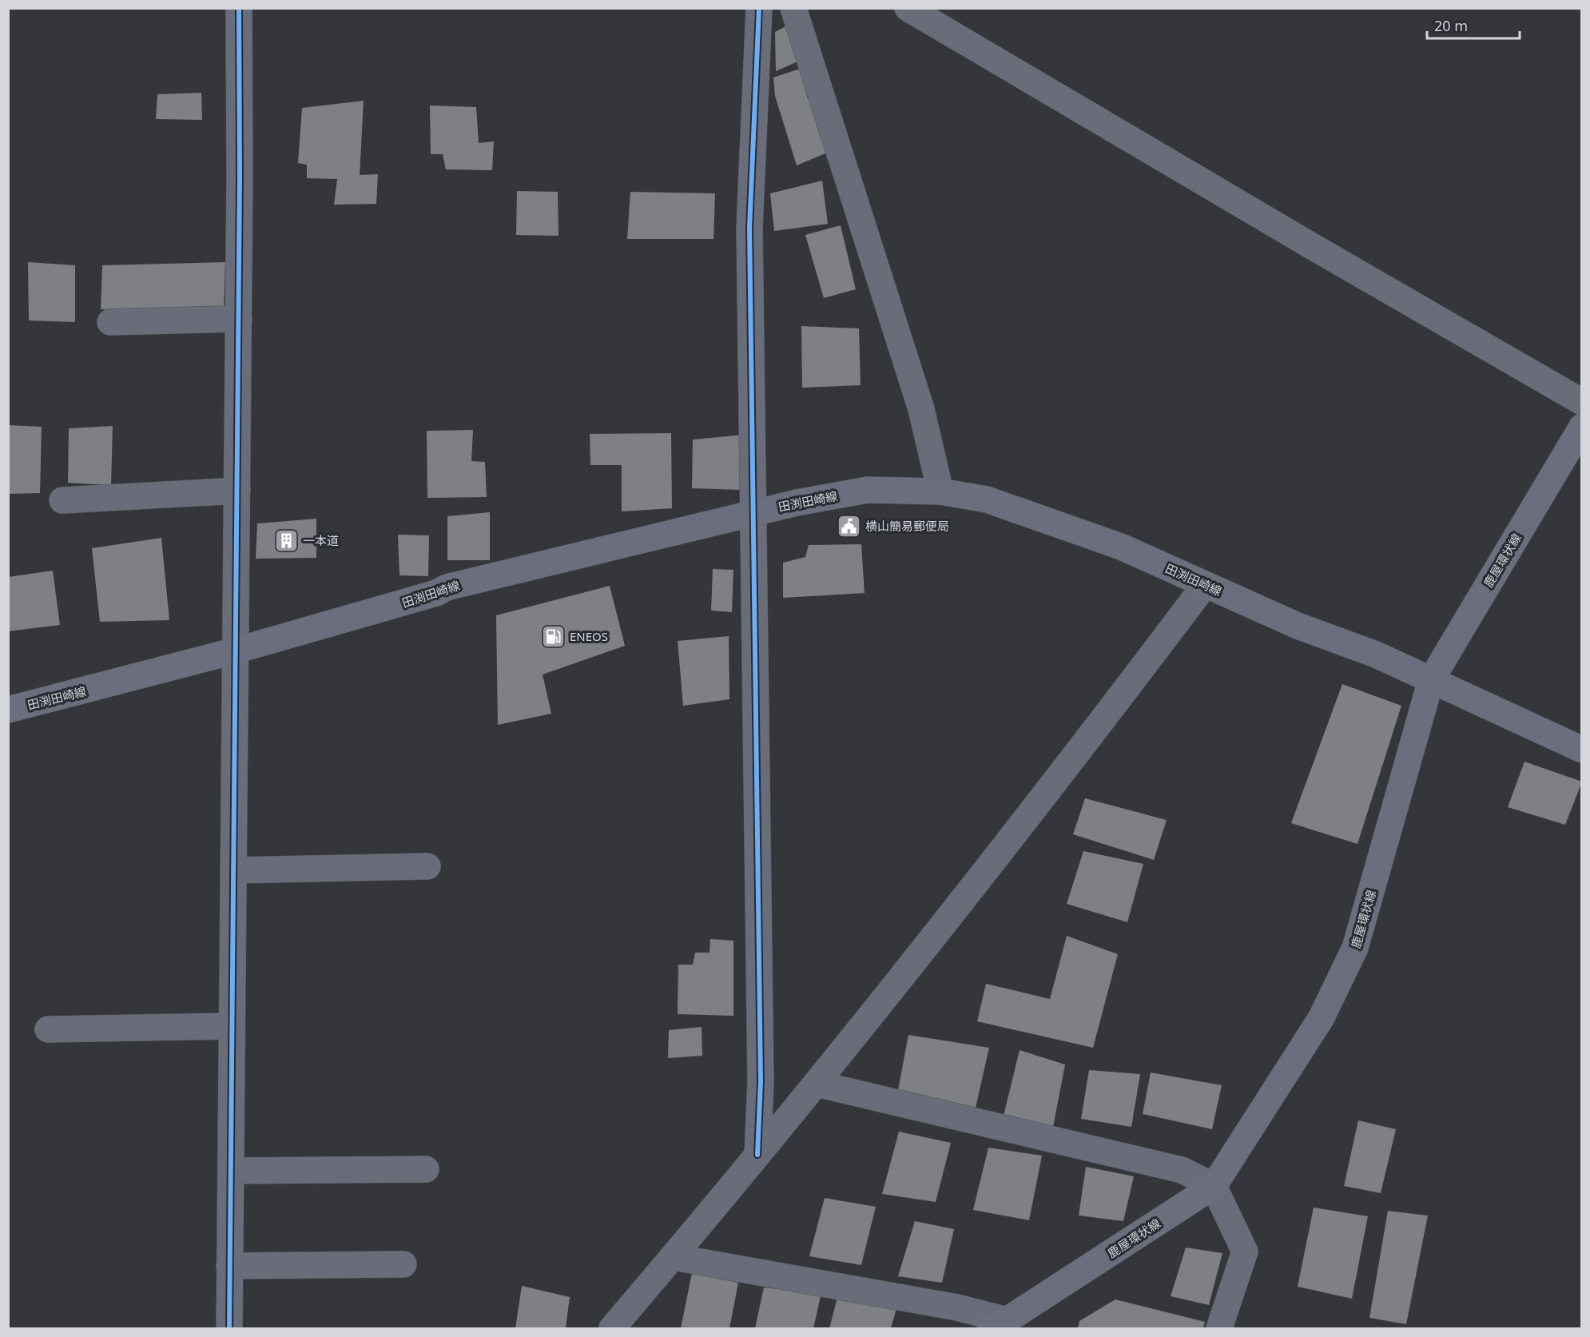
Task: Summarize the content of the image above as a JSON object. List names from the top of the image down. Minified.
{"streets":{"main road":["田渕田崎線","鹿屋環状線"]},"crossings":[["田渕田崎線","鹿屋環状線"]],"places":{"public building":["横山簡易郵便局"],"building":["一本道"],"fuel station":["ENEOS"]},"scale_bar":"20 m"}
